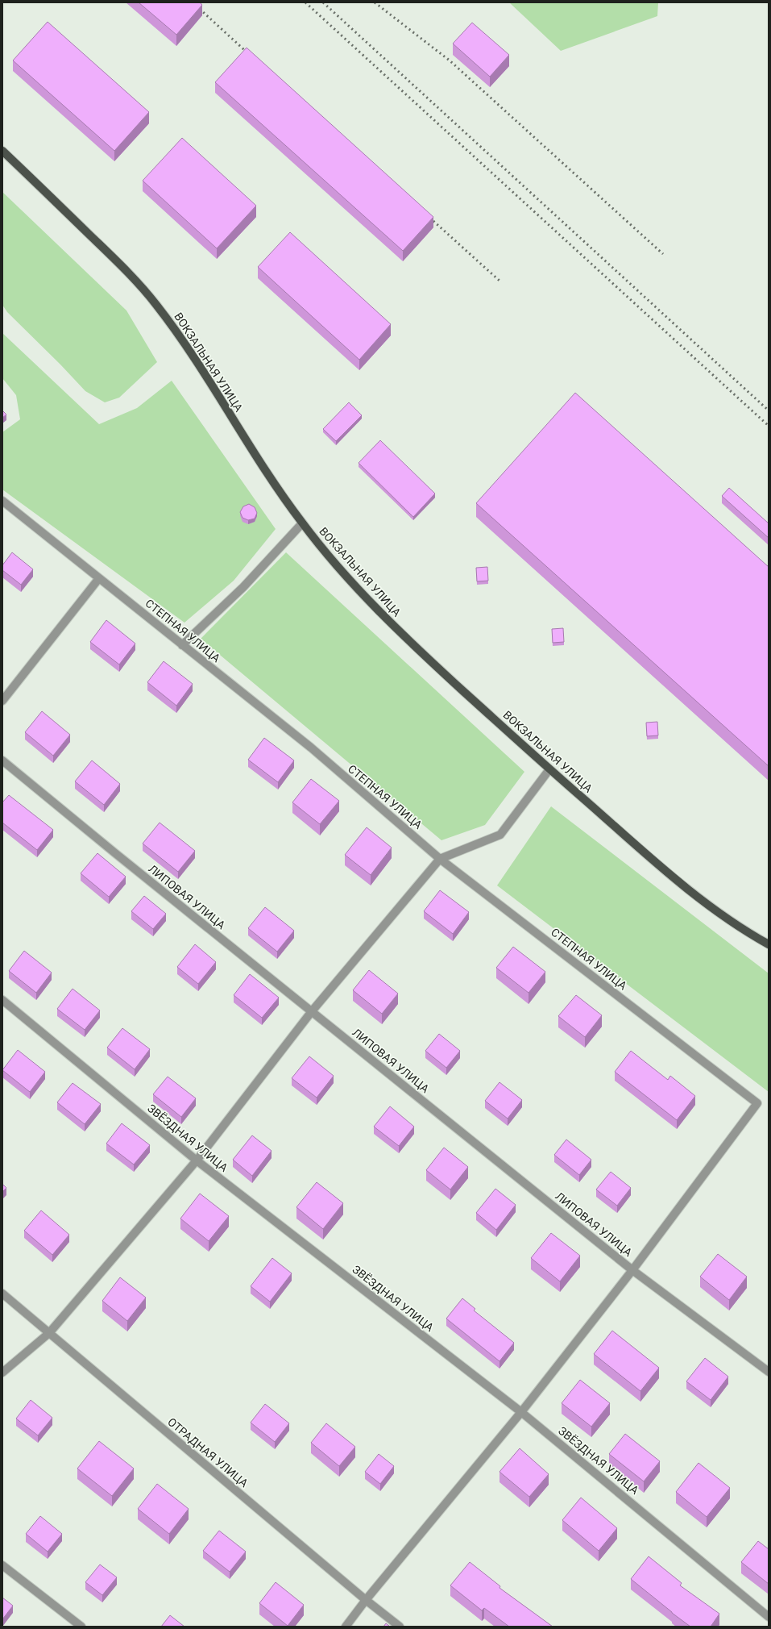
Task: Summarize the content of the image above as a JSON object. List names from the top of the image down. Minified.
{"streets":{"main road":["ВОКЗАЛЬНАЯ УЛИЦА"],"street":["СТЕПНАЯ УЛИЦА","ЛИПОВАЯ УЛИЦА","ЗВЁЗДНАЯ УЛИЦА","ОТРАДНАЯ УЛИЦА"]},"crossings":[["СТЕПНАЯ УЛИЦА","ЛИПОВАЯ УЛИЦА"]]}
